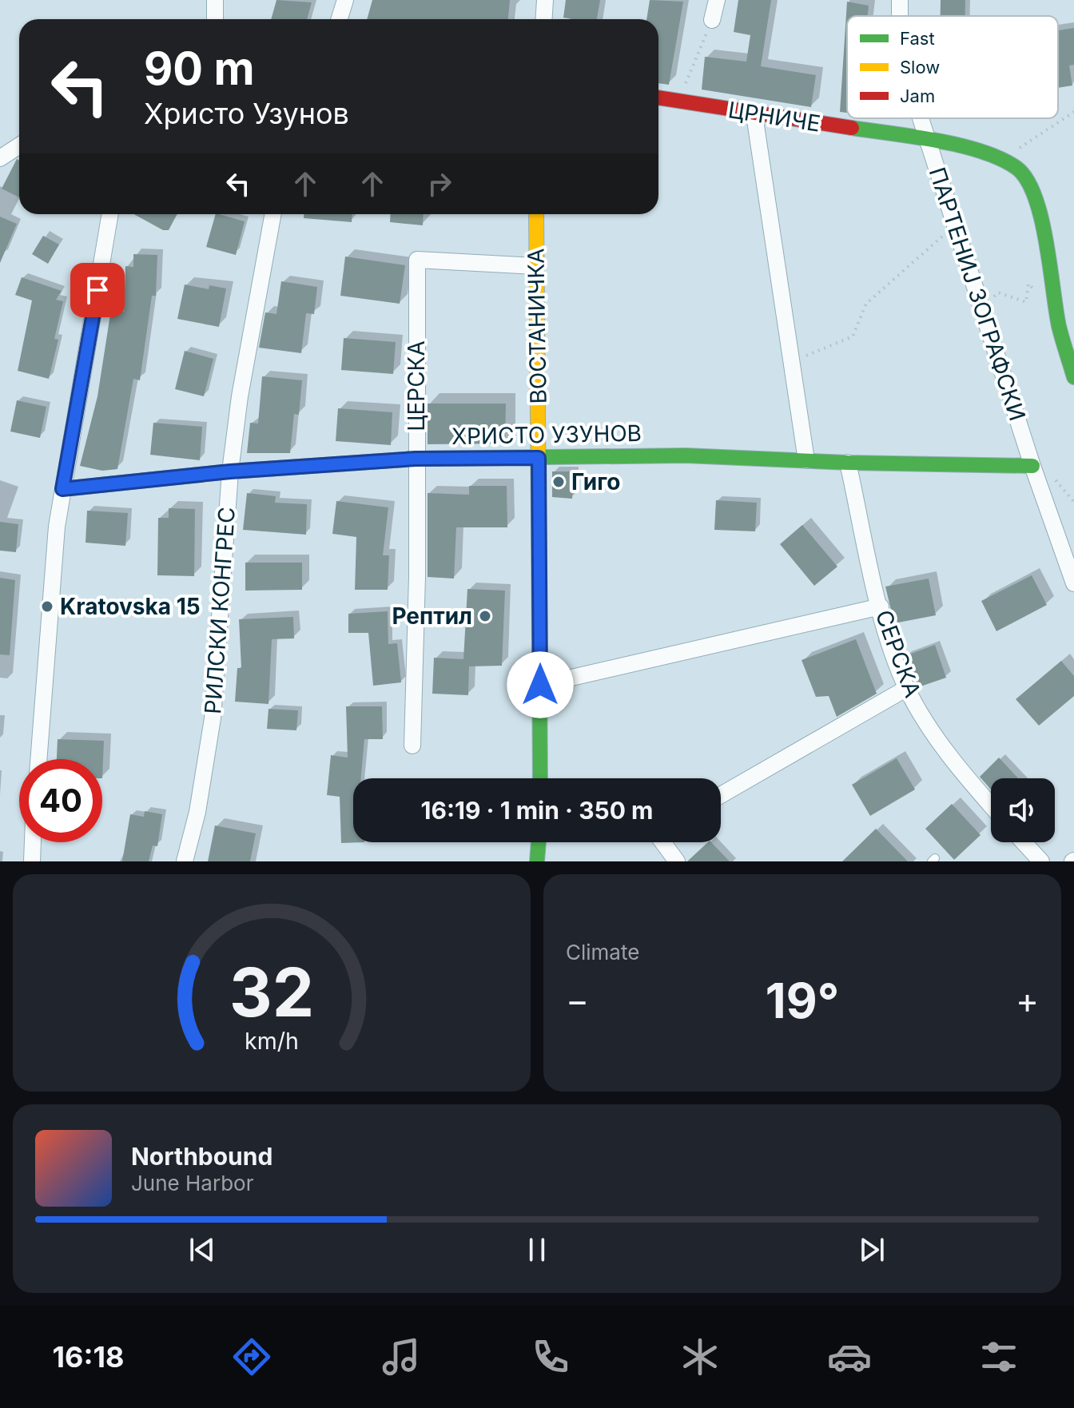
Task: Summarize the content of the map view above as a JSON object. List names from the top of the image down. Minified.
{"streets":{"street":["ЦРНИЧЕ","ПАРТЕНИЈ ЗОГРАФСКИ","ВОСТАНИЧКА","ЦЕРСКА","ХРИСТО УЗУНОВ","РИЛСКИ КОНГРЕС","СЕРСКА"]},"crossings":[["ЦРНИЧЕ","ПАРТЕНИЈ ЗОГРАФСКИ"],["ПАРТЕНИЈ ЗОГРАФСКИ","ХРИСТО УЗУНОВ"],["ВОСТАНИЧКА","ЦЕРСКА"],["ВОСТАНИЧКА","ХРИСТО УЗУНОВ"],["ЦЕРСКА","ХРИСТО УЗУНОВ"],["ХРИСТО УЗУНОВ","РИЛСКИ КОНГРЕС"],["ХРИСТО УЗУНОВ","СЕРСКА"]],"places":["Гиго","Kratovska 15","Рептил"],"legend":["Fast","Slow","Jam"],"page":{"turn":["90 m","Христо Узунов"],"limit":"40","trip":"16:19 · 1 min · 350 m","tile":"Climate","heat":["−","19°","+"],"song":["Northbound","June Harbor"],"tabs":"16:18","gauge":["32","km/h"]}}
